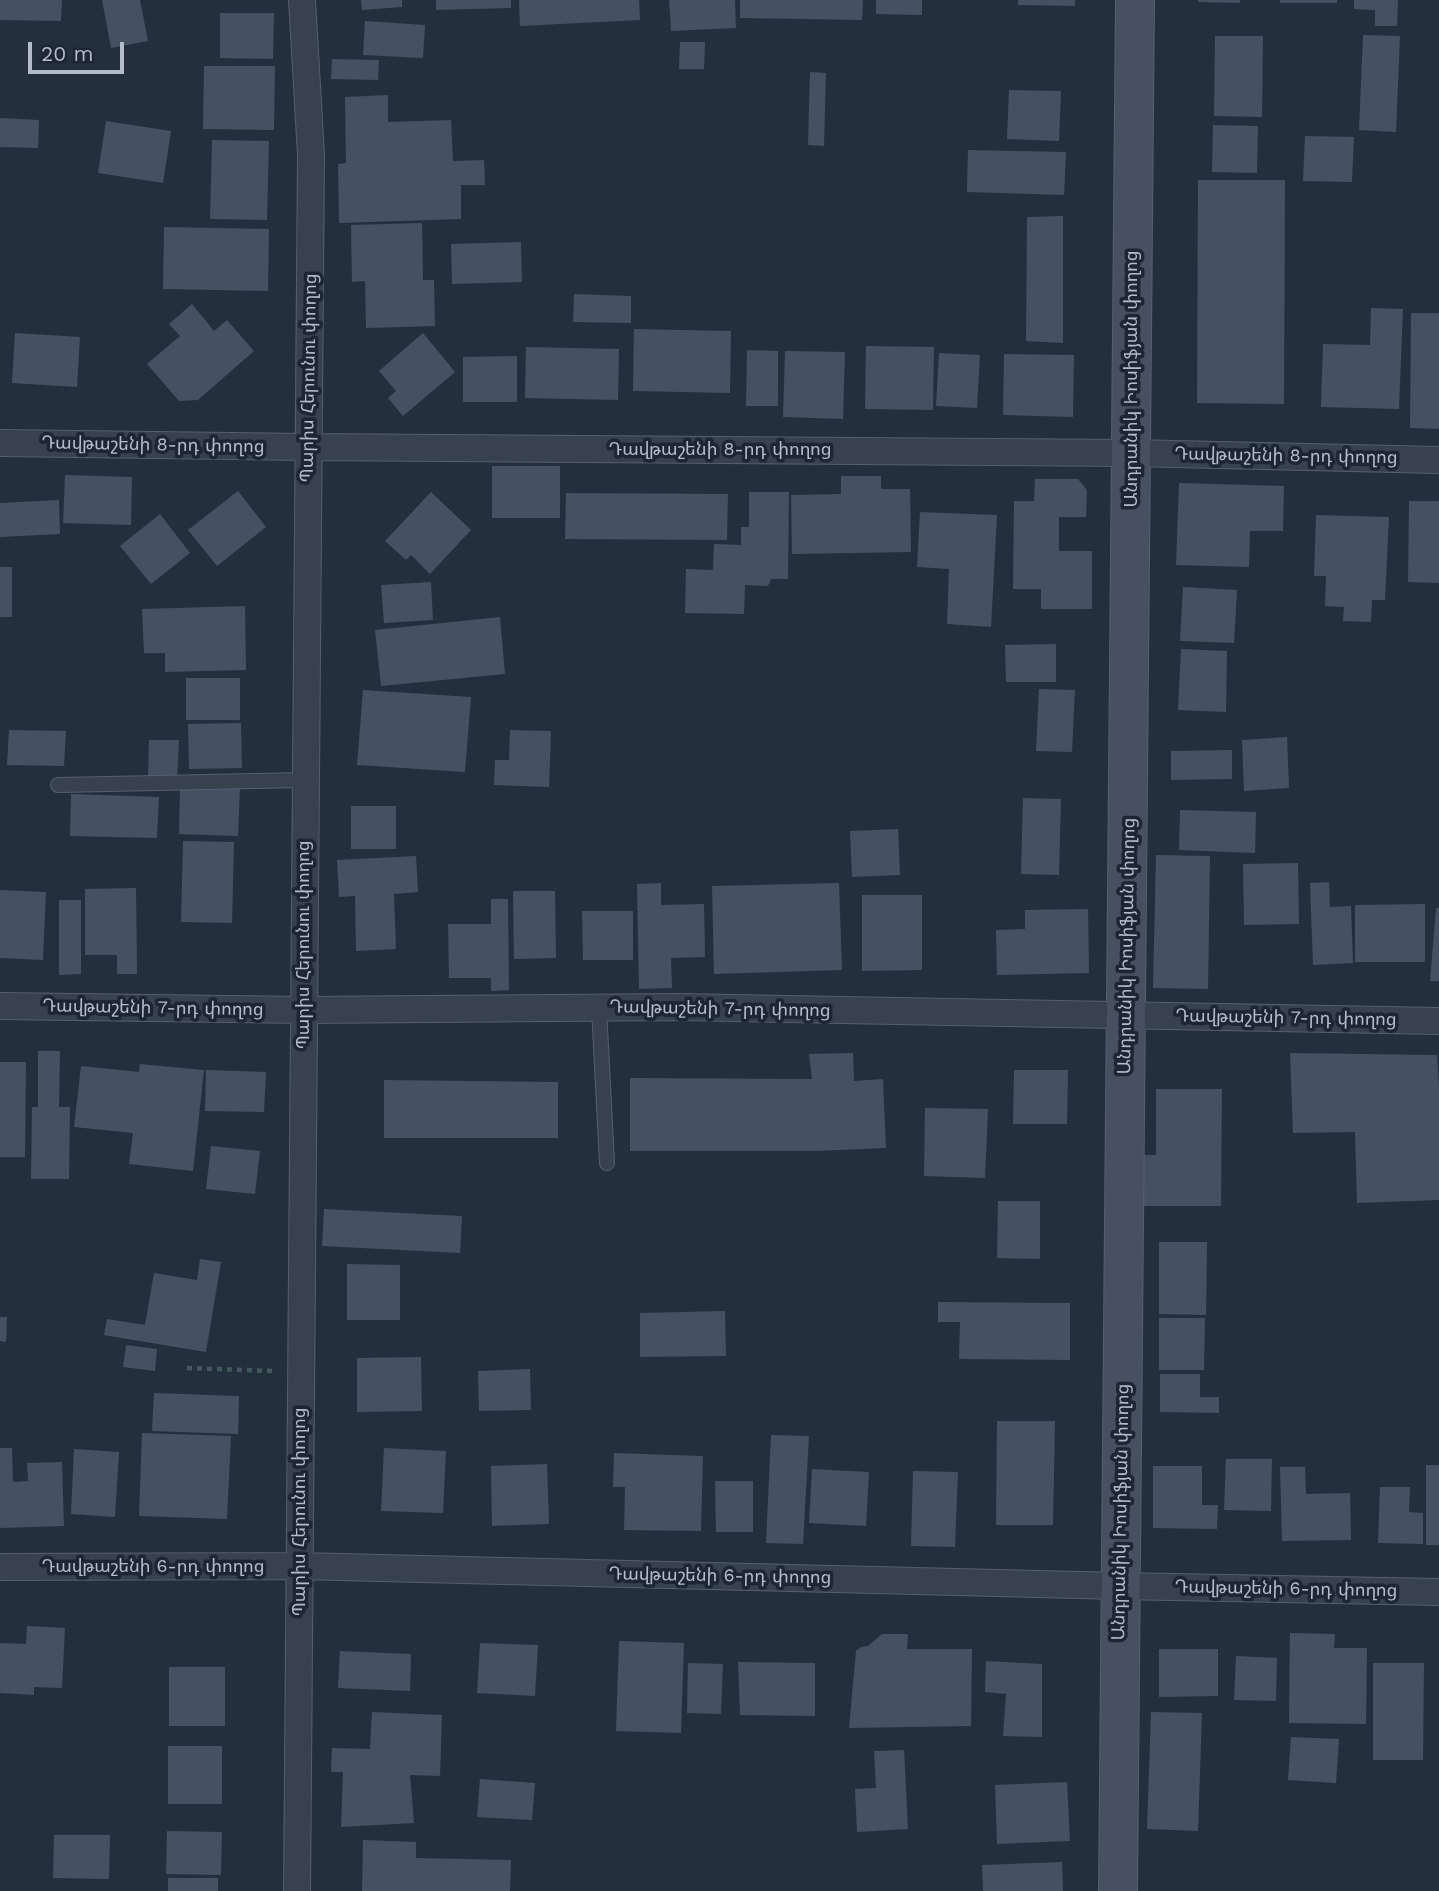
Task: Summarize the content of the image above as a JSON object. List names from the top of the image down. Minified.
{"streets":{"street":["Պարիս Հերունու փողոց","Անդրանիկ Իոսիֆյան փողոց","Դավթաշենի 8-րդ փողոց","Դավթաշենի 7-րդ փողոց","Դավթաշենի 6-րդ փողոց"]},"crossings":[["Պարիս Հերունու փողոց","Դավթաշենի 8-րդ փողոց"],["Պարիս Հերունու փողոց","Դավթաշենի 7-րդ փողոց"],["Պարիս Հերունու փողոց","Դավթաշենի 6-րդ փողոց"],["Անդրանիկ Իոսիֆյան փողոց","Դավթաշենի 8-րդ փողոց"],["Անդրանիկ Իոսիֆյան փողոց","Դավթաշենի 7-րդ փողոց"],["Անդրանիկ Իոսիֆյան փողոց","Դավթաշենի 6-րդ փողոց"]],"scale_bar":"20 m"}
